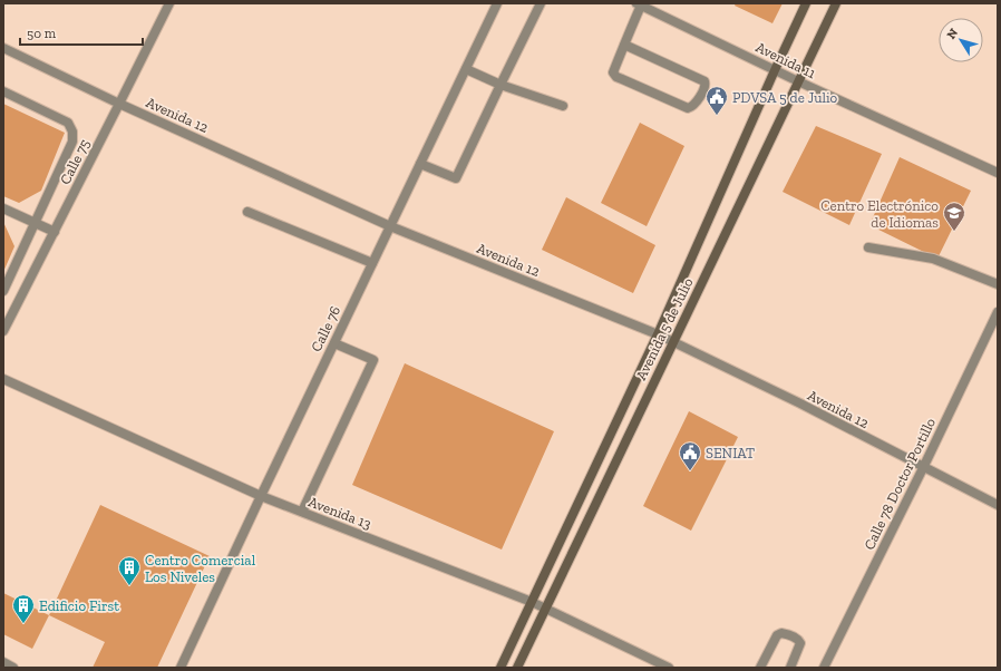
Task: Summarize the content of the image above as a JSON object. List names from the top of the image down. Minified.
{"streets":{"main road":["Avenida 5 de Julio"],"street":["Avenida 11","Avenida 12","Calle 75","Calle 76","Calle 78 Doctor Portillo","Avenida 13"]},"crossings":[["Avenida 11","Avenida 5 de Julio"],["Avenida 12","Calle 75"],["Avenida 12","Calle 76"],["Avenida 12","Avenida 5 de Julio"],["Avenida 12","Calle 78 Doctor Portillo"],["Calle 76","Avenida 13"],["Avenida 5 de Julio","Avenida 13"]],"places":{"public building":["PDVSA 5 de Julio","SENIAT"],"school or university":["Centro Electrónico de Idiomas"],"building":["Centro Comercial Los Niveles","Edificio First"]},"scale_bar":"50 m","north":"top left"}
